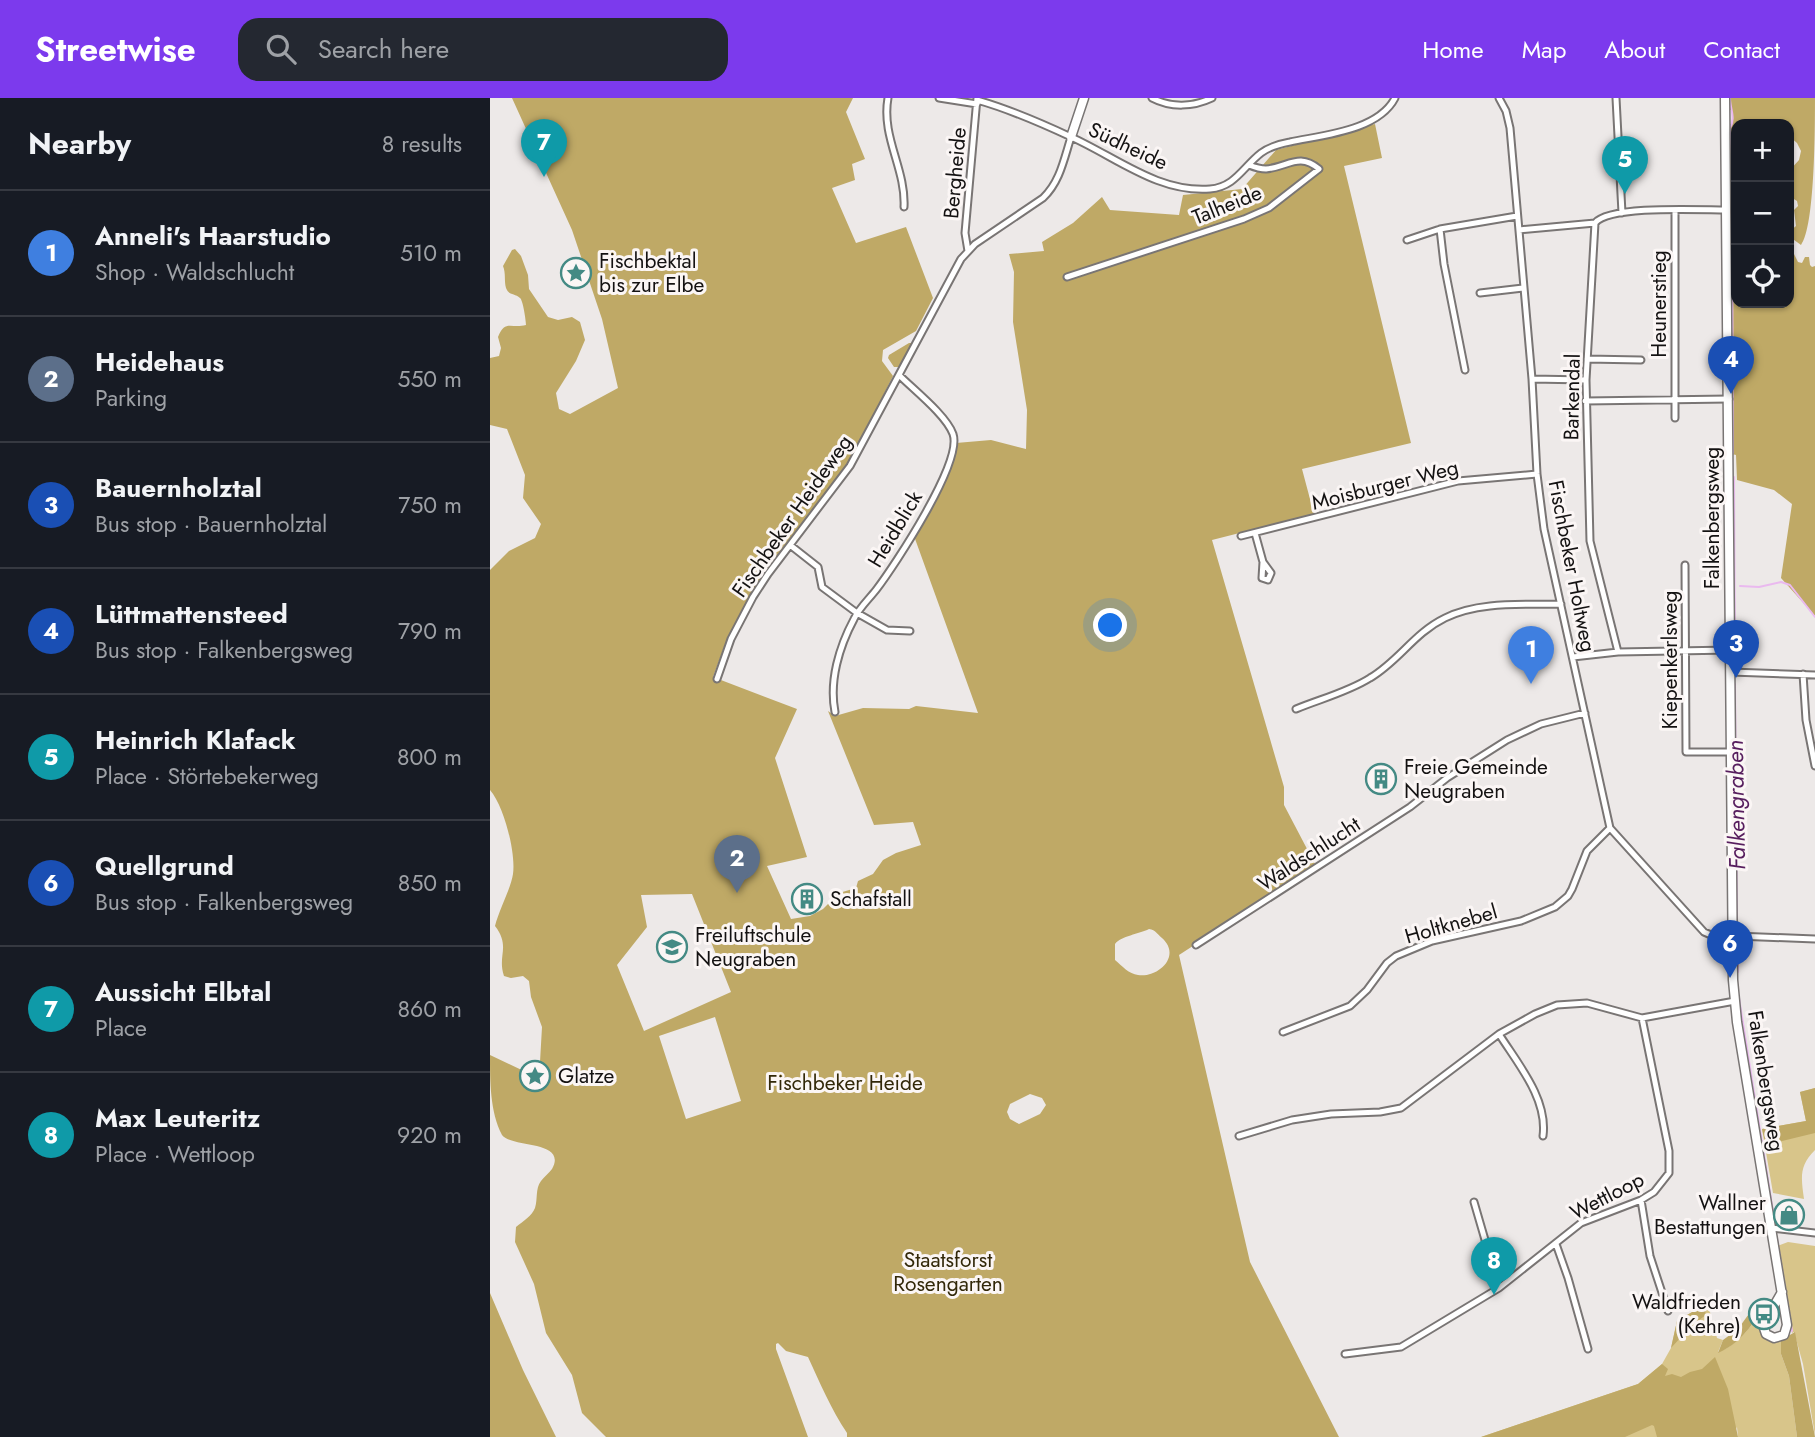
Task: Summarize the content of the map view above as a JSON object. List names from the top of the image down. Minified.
{"streets":{"street":["Südheide","Bergheide","Talheide","Heunerstieg","Barkendal","Moisburger Weg","Fischbeker Heideweg","Falkenbergsweg","Heidblick","Fischbeker Holtweg","Kiepenkerlsweg","Waldschlucht","Holtknebel","Wettloop"]},"crossings":[["Südheide","Bergheide"],["Südheide","Talheide"],["Bergheide","Fischbeker Heideweg"],["Moisburger Weg","Fischbeker Holtweg"],["Fischbeker Heideweg","Heidblick"],["Falkenbergsweg","Fischbeker Holtweg"],["Falkenbergsweg","Kiepenkerlsweg"],["Fischbeker Holtweg","Waldschlucht"],["Fischbeker Holtweg","Holtknebel"]],"water":["Falkengraben"],"parks":["Fischbeker Heide","Staatsforst Rosengarten"],"places":{"place":["Fischbektal bis zur Elbe","Glatze"],"building":["Freie Gemeinde Neugraben","Schafstall"],"school or university":["Freiluftschule Neugraben"],"shop":["Wallner Bestattungen"],"bus stop":["Waldfrieden (Kehre)"]},"page":{"header":"Streetwise","search":"Search here","nav":["Home","Map","About","Contact"],"heading":["Nearby","8 results"],"map_buttons":["+","−"],"pins":["7","5","4","3","1","2","6","8"],"list":[{"mark":"1","name":"Anneli's Haarstudio","note":"Shop · Waldschlucht","value":"510 m"},{"mark":"2","name":"Heidehaus","note":"Parking","value":"550 m"},{"mark":"3","name":"Bauernholztal","note":"Bus stop · Bauernholztal","value":"750 m"},{"mark":"4","name":"Lüttmattensteed","note":"Bus stop · Falkenbergsweg","value":"790 m"},{"mark":"5","name":"Heinrich Klafack","note":"Place · Störtebekerweg","value":"800 m"},{"mark":"6","name":"Quellgrund","note":"Bus stop · Falkenbergsweg","value":"850 m"},{"mark":"7","name":"Aussicht Elbtal","note":"Place","value":"860 m"},{"mark":"8","name":"Max Leuteritz","note":"Place · Wettloop","value":"920 m"}]}}
